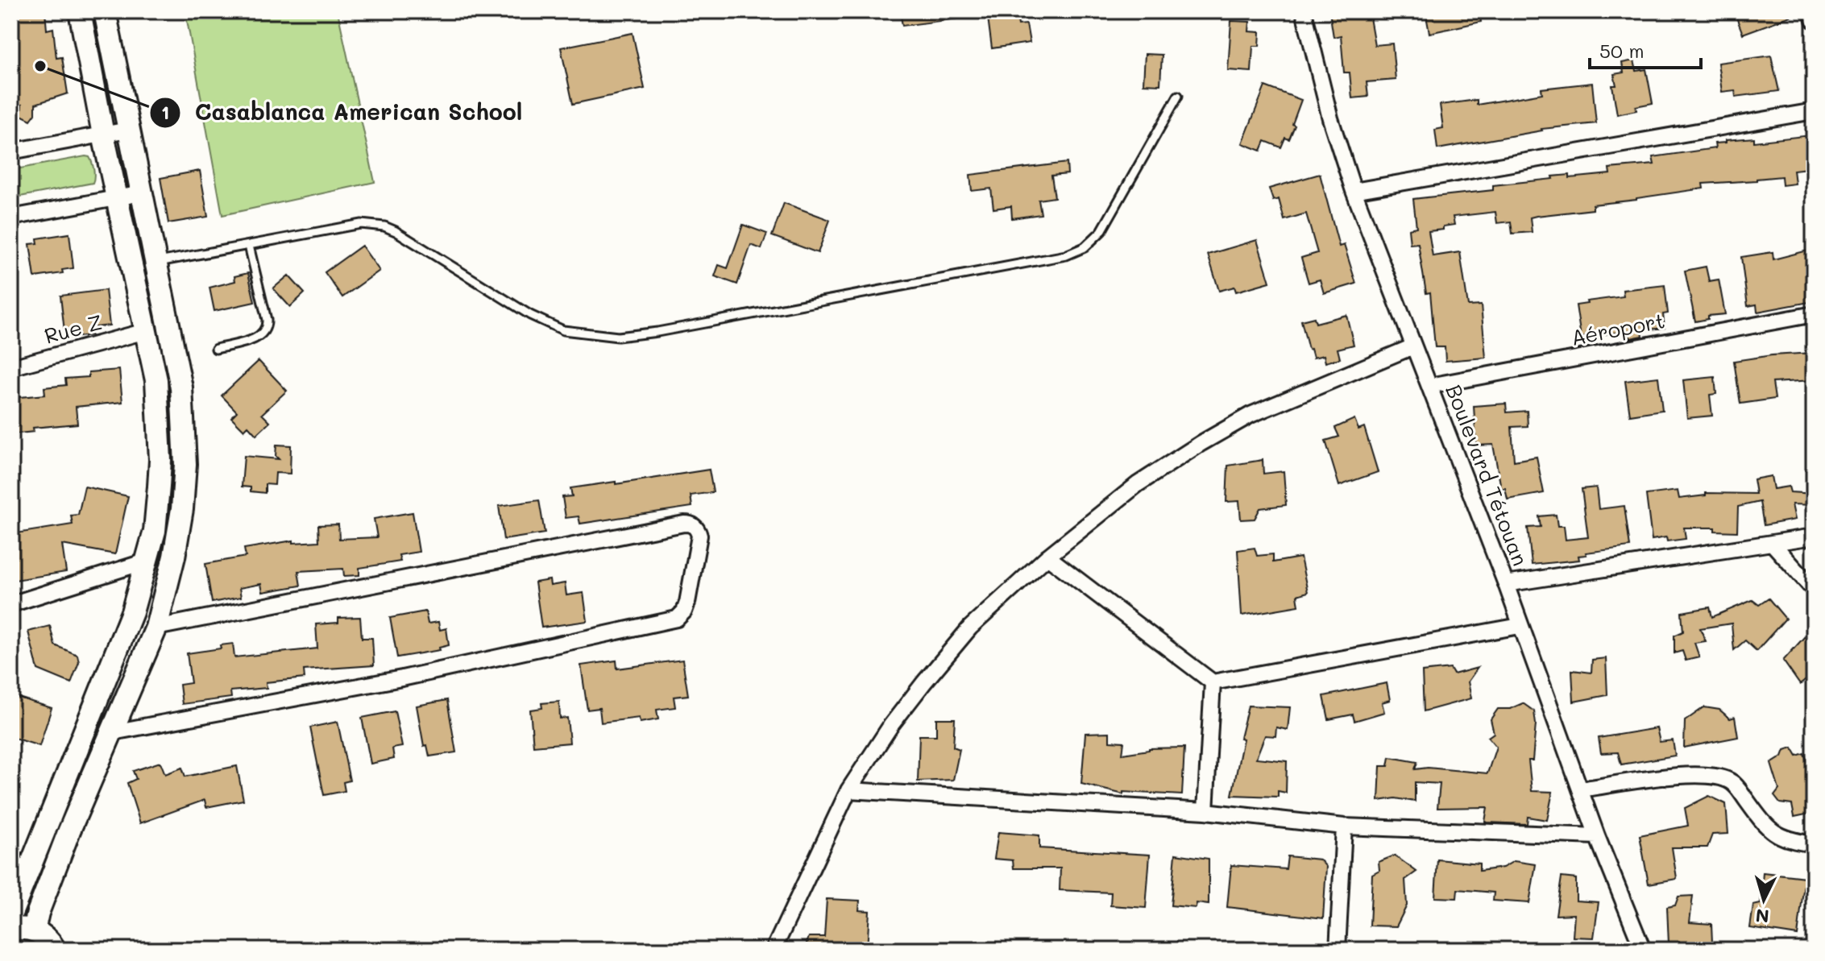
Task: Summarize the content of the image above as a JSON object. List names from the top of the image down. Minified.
{"streets":{"street":["Rue Z","Aéroport","Boulevard Tétouan"]},"crossings":[["Aéroport","Boulevard Tétouan"]],"places":["Casablanca American School"],"scale_bar":"50 m","north":"bottom"}
